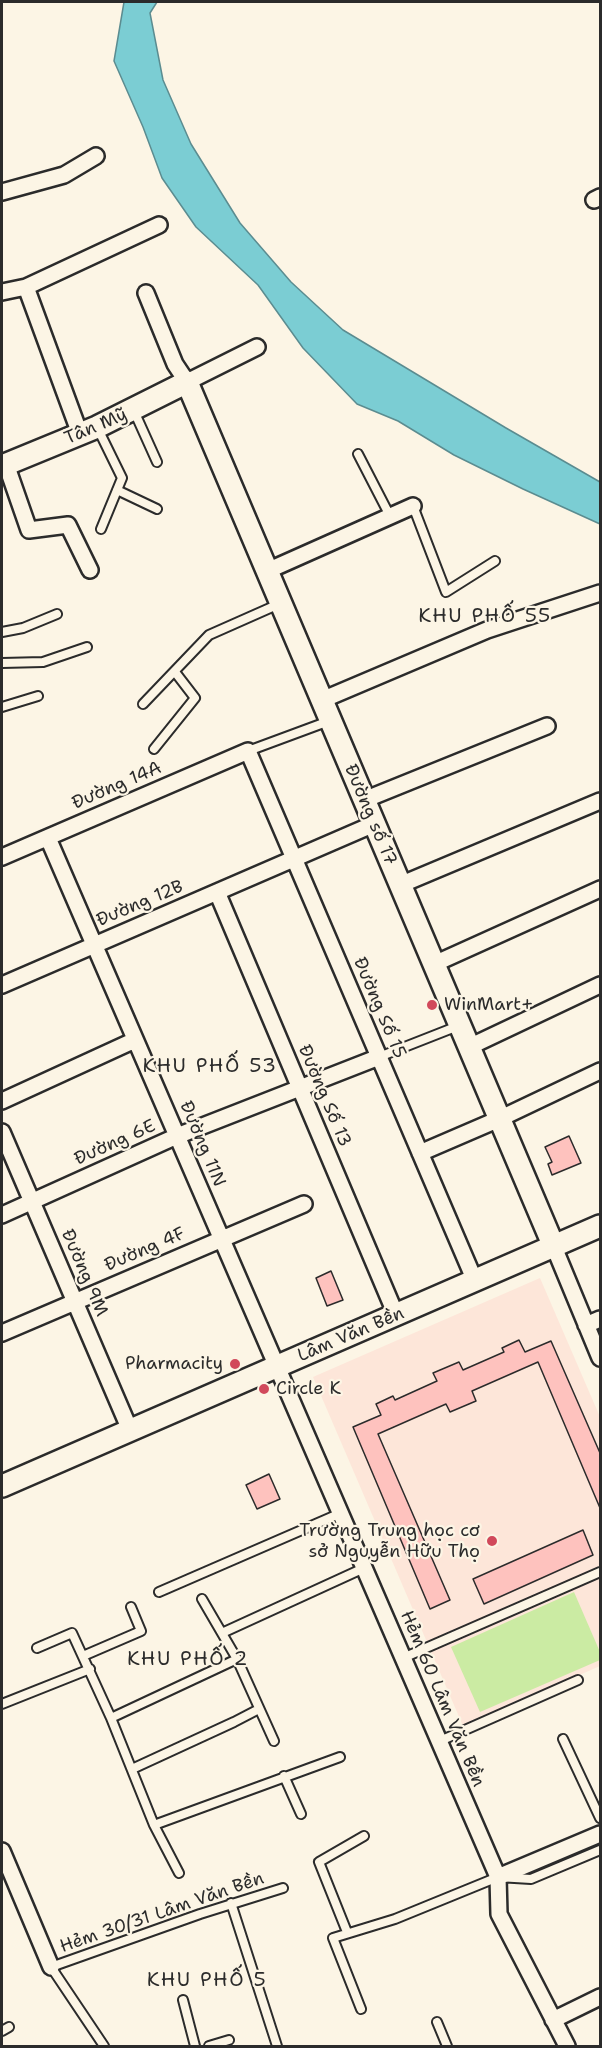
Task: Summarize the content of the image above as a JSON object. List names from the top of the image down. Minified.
{"streets":{"street":["Tân Mỹ","Đường 14A","Đường số 17","Đường 12B","Đường Số 15","Đường Số 13","Đường 6E","Đường 11N","Đường 4F","Đường 9M","Lâm Văn Bền","Hẻm 60 Lâm Văn Bền"],"lane":["Hẻm 30/31 Lâm Văn Bền"]},"crossings":[["Tân Mỹ","Đường số 17"],["Đường 14A","Đường Số 15"],["Đường 14A","Đường 11N"],["Đường số 17","Đường 12B"],["Đường số 17","Lâm Văn Bền"],["Đường 12B","Đường Số 15"],["Đường 12B","Đường Số 13"],["Đường 12B","Đường 11N"],["Đường Số 15","Đường 6E"],["Đường Số 15","Lâm Văn Bền"],["Đường Số 13","Đường 6E"],["Đường Số 13","Lâm Văn Bền"],["Đường 6E","Đường 11N"],["Đường 6E","Đường 9M"],["Đường 11N","Đường 4F"],["Đường 11N","Lâm Văn Bền"],["Đường 11N","Hẻm 60 Lâm Văn Bền"],["Đường 4F","Đường 9M"],["Đường 9M","Lâm Văn Bền"],["Lâm Văn Bền","Hẻm 60 Lâm Văn Bền"]],"districts":["KHU PHỐ 55","KHU PHỐ 53","KHU PHỐ 2","KHU PHỐ 5"],"places":["WinMart+","Pharmacity","Circle K","Trường Trung học cơ sở Nguyễn Hữu Thọ"]}
